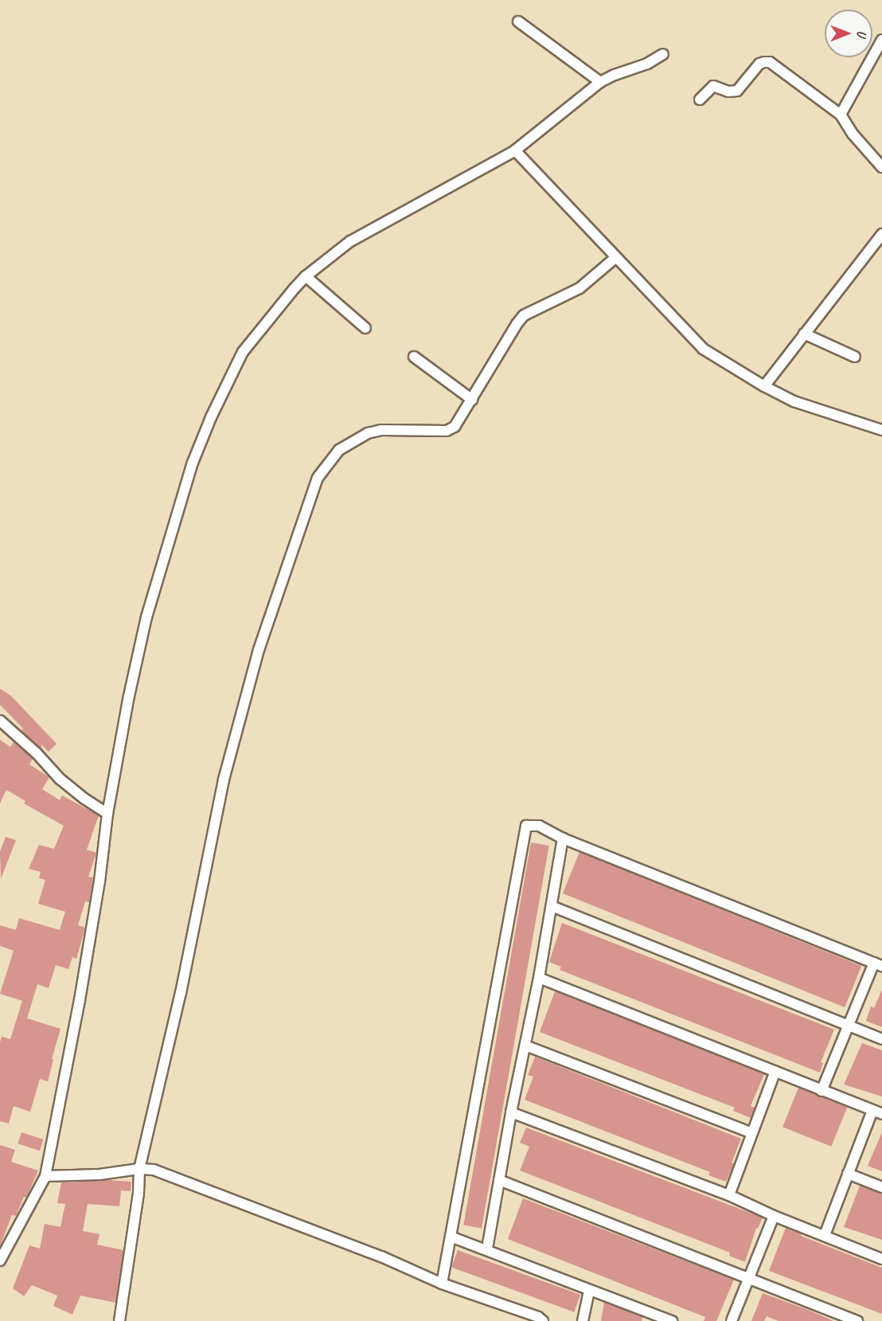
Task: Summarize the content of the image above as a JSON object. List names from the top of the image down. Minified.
{"north":"right"}
